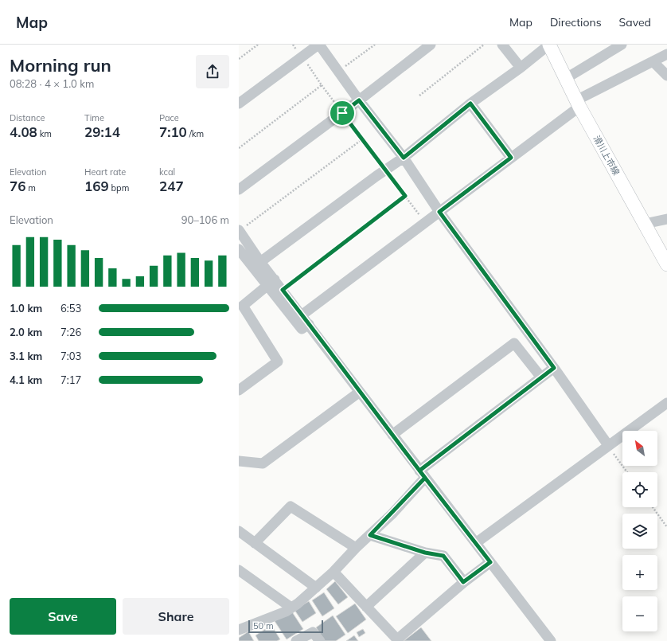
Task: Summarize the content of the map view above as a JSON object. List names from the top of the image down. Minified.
{"streets":{"main road":["滑川上市線"]},"scale_bar":"50 m","north":"top left","page":{"header":"Map","nav":["Map","Directions","Saved"],"heading":["Morning run","08:28 · 4 × 1.0 km"],"stats":[["Distance","4.08 km"],["Time","29:14"],["Pace","7:10 /km"],["Elevation","76 m"],["Heart rate","169 bpm"],["kcal","247"]],"chart":["Elevation","90–106 m"],"list":[{"name":"1.0 km","note":"6:53"},{"name":"2.0 km","note":"7:26"},{"name":"3.1 km","note":"7:03"},{"name":"4.1 km","note":"7:17"}],"map_buttons":["+","−"],"buttons":["Save","Share"],"scale":"50 m"}}
